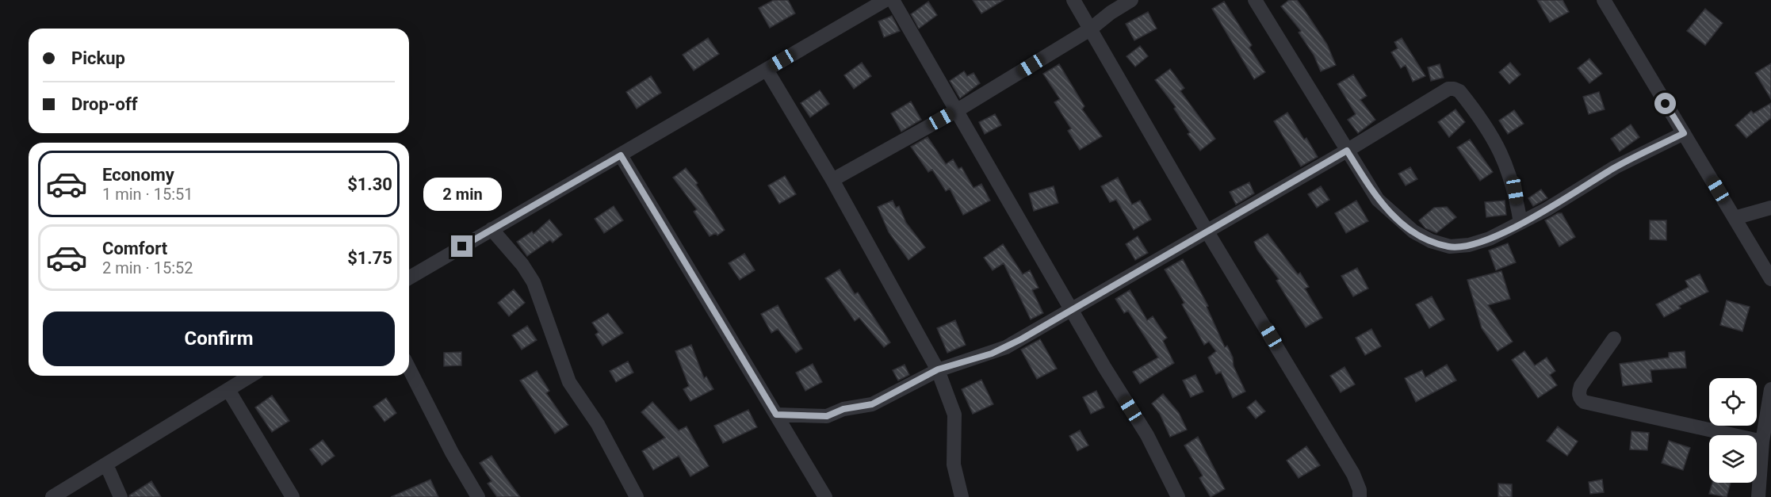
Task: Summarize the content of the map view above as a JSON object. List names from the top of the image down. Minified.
{"page":{"banner":["Pickup","Drop-off"],"list":[{"name":"Economy","note":"1 min · 15:51","value":"$1.30"},{"name":"Comfort","note":"2 min · 15:52","value":"$1.75"}],"bubble":"2 min","buttons":"Confirm"}}
